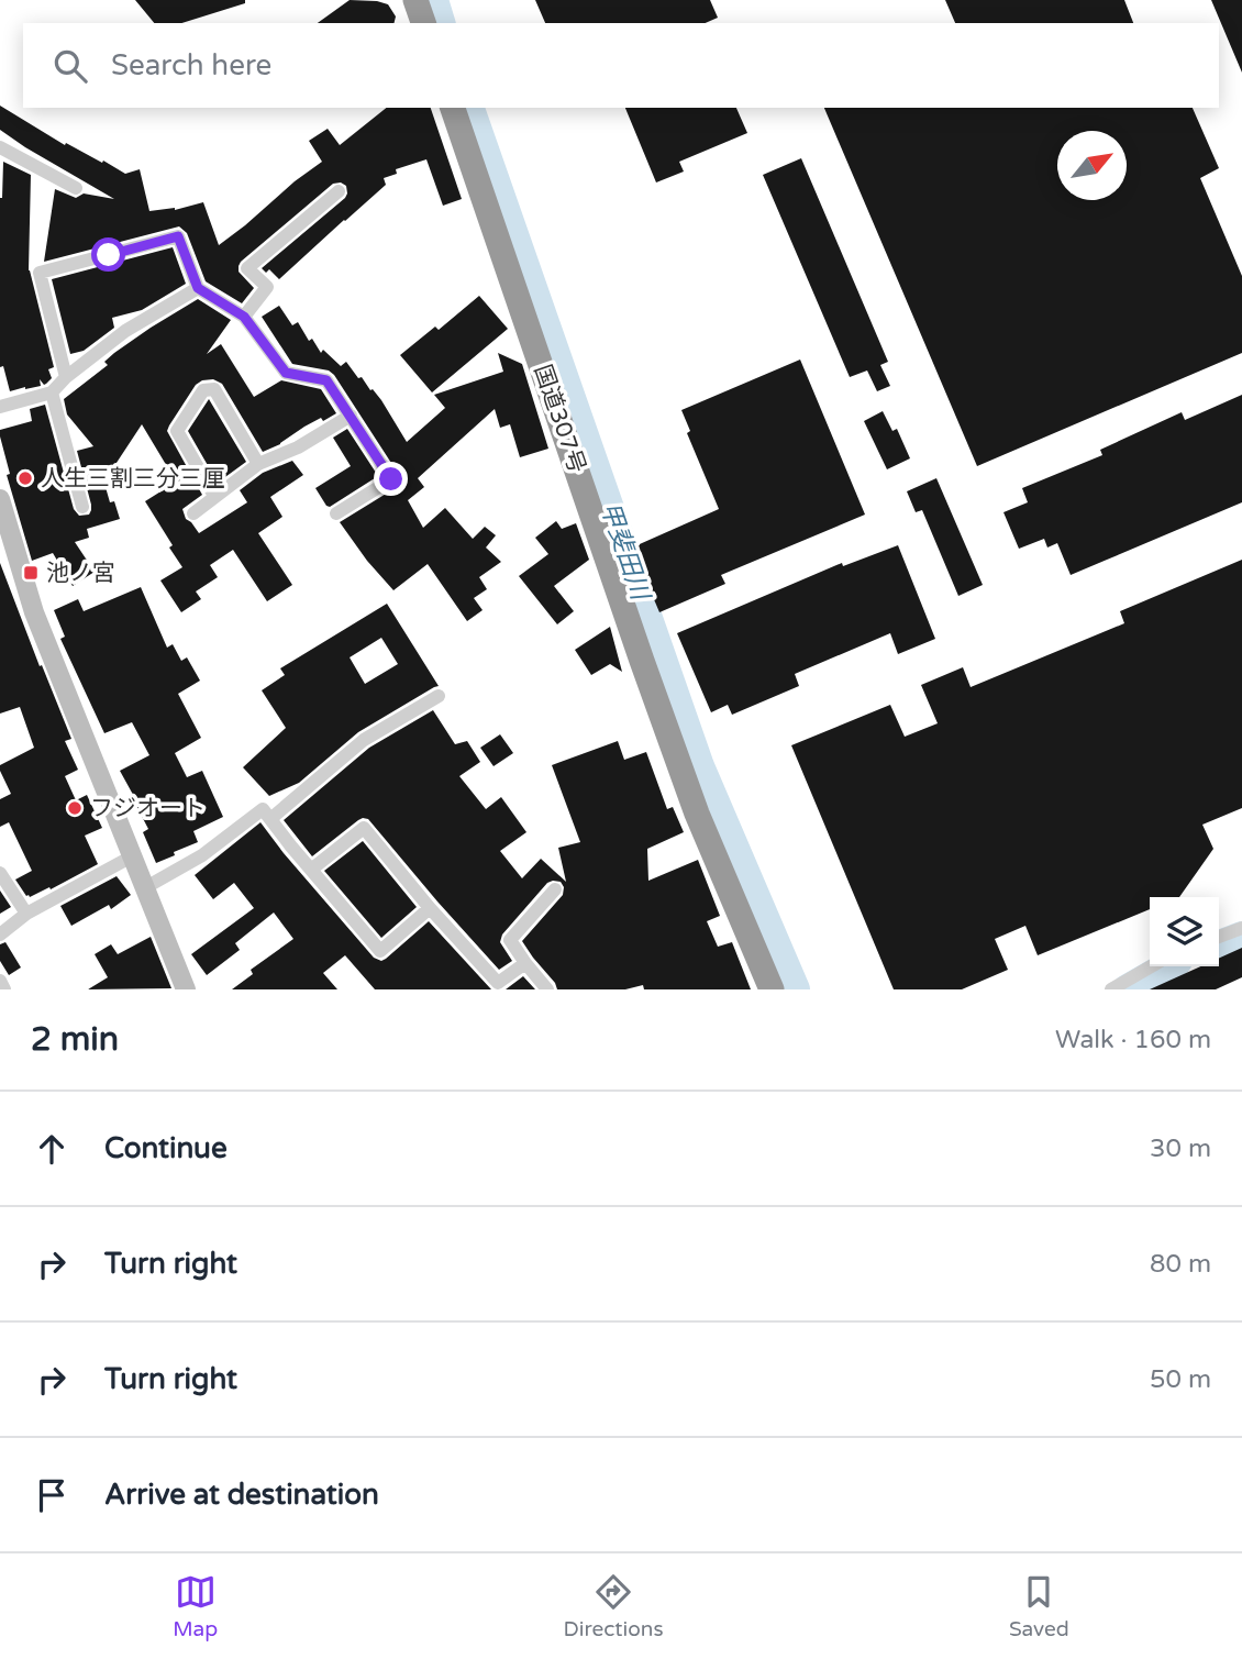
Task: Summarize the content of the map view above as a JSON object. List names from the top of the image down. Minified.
{"streets":{"highway":["国道307号"]},"water":["甲斐田川"],"places":{"other":["人生三割三分三厘","フジオート"],"transit":["池ノ宮"]},"north":"top right","page":{"search":"Search here","heading":["2 min","Walk · 160 m"],"list":[["Continue","30 m"],["Turn right","80 m"],["Turn right","50 m"],"Arrive at destination"],"nav":["Map","Directions","Saved"]}}
